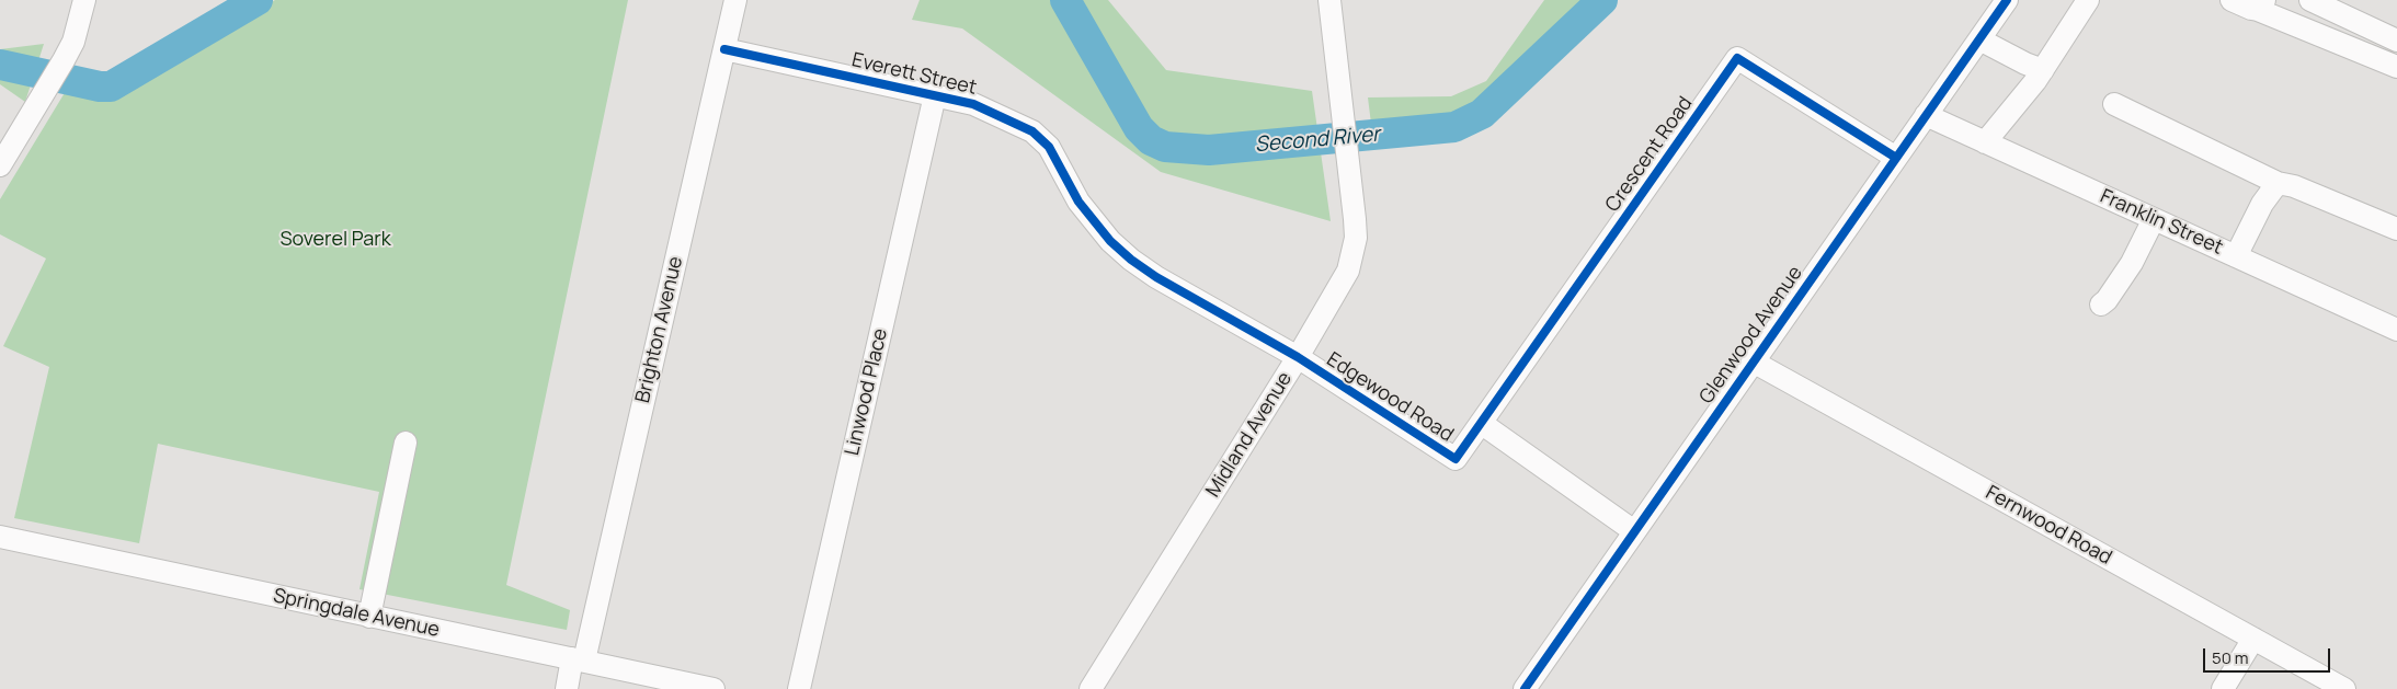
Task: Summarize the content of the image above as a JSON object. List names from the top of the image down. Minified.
{"streets":{"street":["Everett Street","Crescent Road","Franklin Street","Brighton Avenue","Glenwood Avenue","Linwood Place","Edgewood Road","Midland Avenue","Fernwood Road","Springdale Avenue"]},"crossings":[["Everett Street","Brighton Avenue"],["Everett Street","Linwood Place"],["Everett Street","Edgewood Road"],["Everett Street","Midland Avenue"],["Crescent Road","Glenwood Avenue"],["Crescent Road","Edgewood Road"],["Franklin Street","Glenwood Avenue"],["Brighton Avenue","Springdale Avenue"],["Glenwood Avenue","Edgewood Road"],["Glenwood Avenue","Fernwood Road"],["Edgewood Road","Midland Avenue"]],"water":["Second River"],"parks":["Soverel Park"],"scale_bar":"50 m"}
